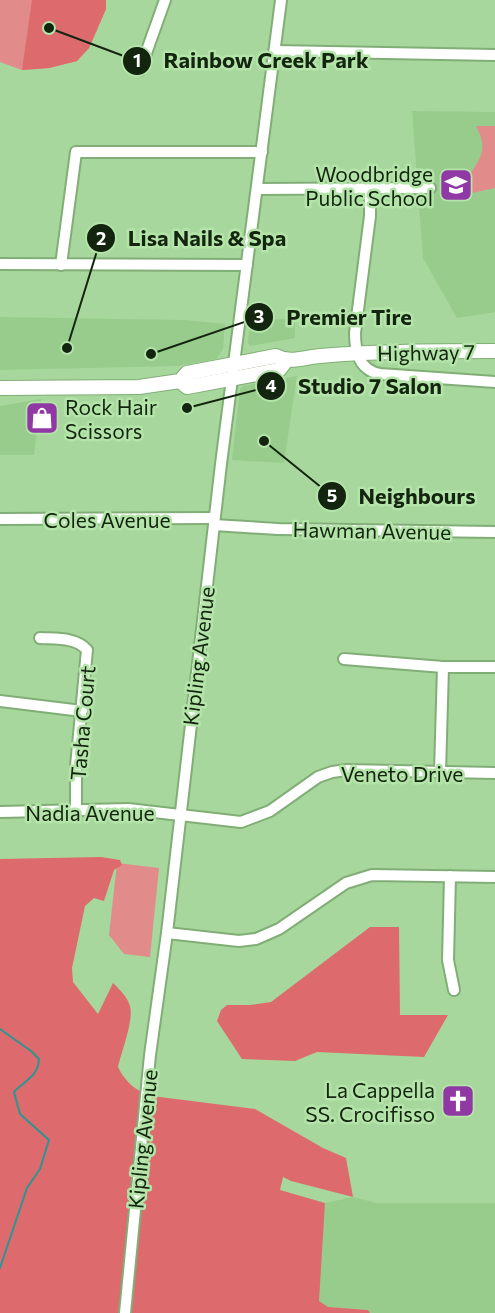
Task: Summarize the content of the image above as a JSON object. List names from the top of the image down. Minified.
{"streets":{"main road":["Highway 7"],"street":["Coles Avenue","Hawman Avenue","Kipling Avenue","Tasha Court","Veneto Drive","Nadia Avenue"]},"crossings":[["Highway 7","Kipling Avenue"],["Coles Avenue","Hawman Avenue"],["Coles Avenue","Kipling Avenue"],["Hawman Avenue","Kipling Avenue"],["Kipling Avenue","Veneto Drive"],["Kipling Avenue","Nadia Avenue"],["Tasha Court","Nadia Avenue"],["Veneto Drive","Nadia Avenue"]],"places":{"other":["Rainbow Creek Park","Lisa Nails & Spa","Premier Tire","Studio 7 Salon","Neighbours"],"school or university":["Woodbridge Public School"],"shop":["Rock Hair Scissors"],"church":["La Cappella SS. Crocifisso"]}}
